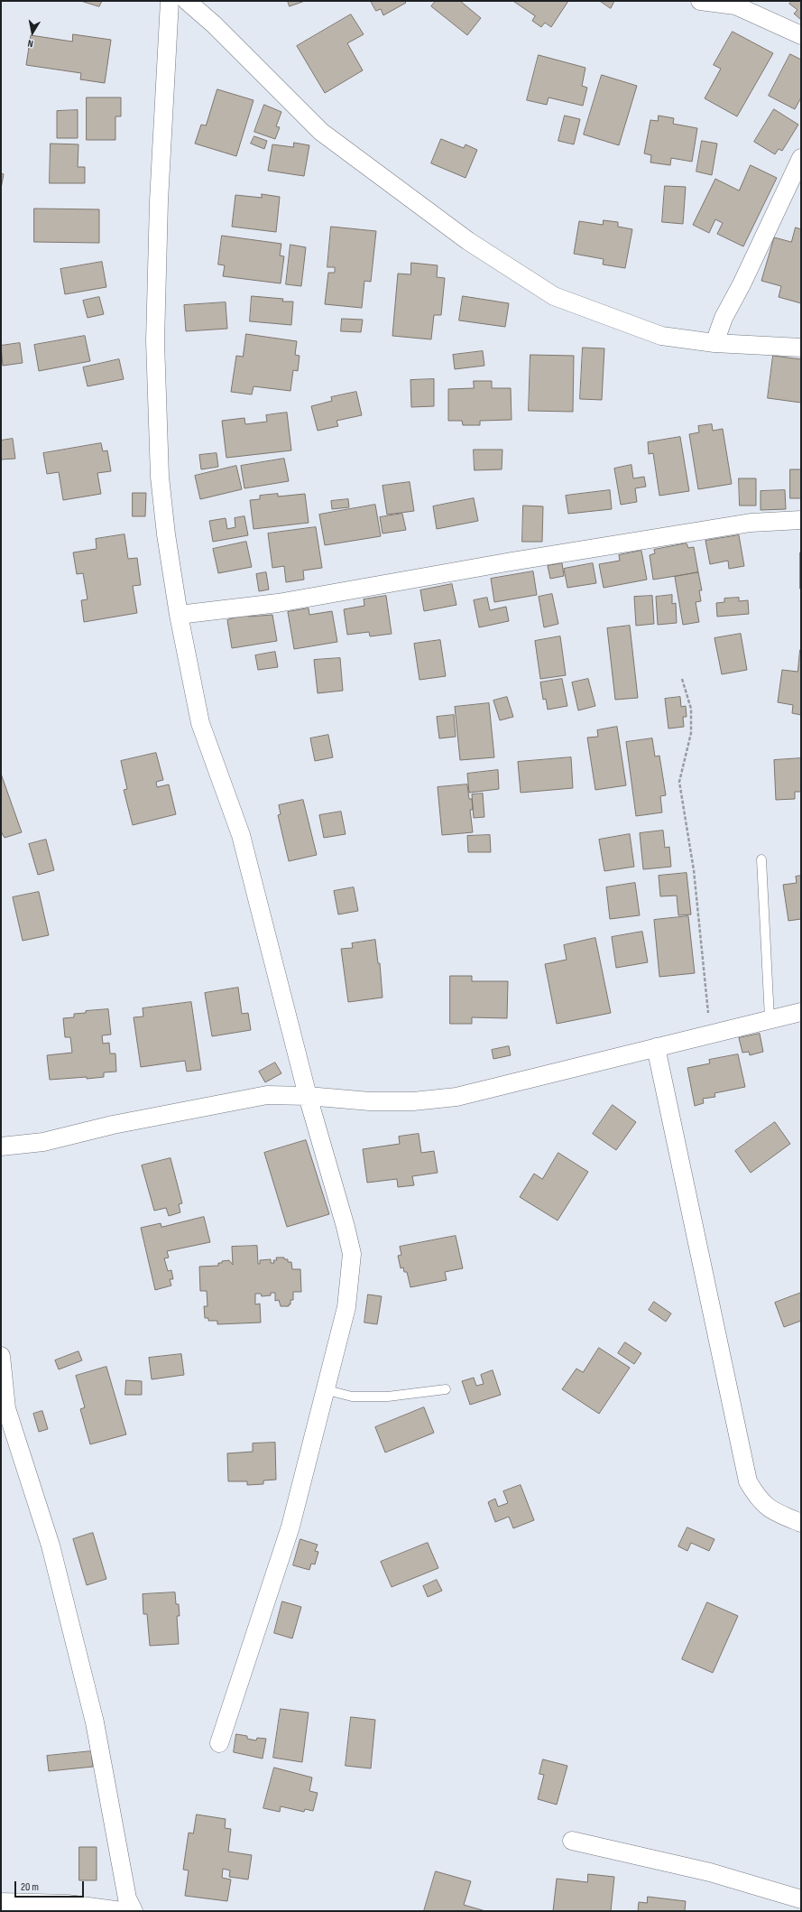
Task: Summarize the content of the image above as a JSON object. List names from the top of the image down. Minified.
{"scale_bar":"20 m","north":"bottom"}
